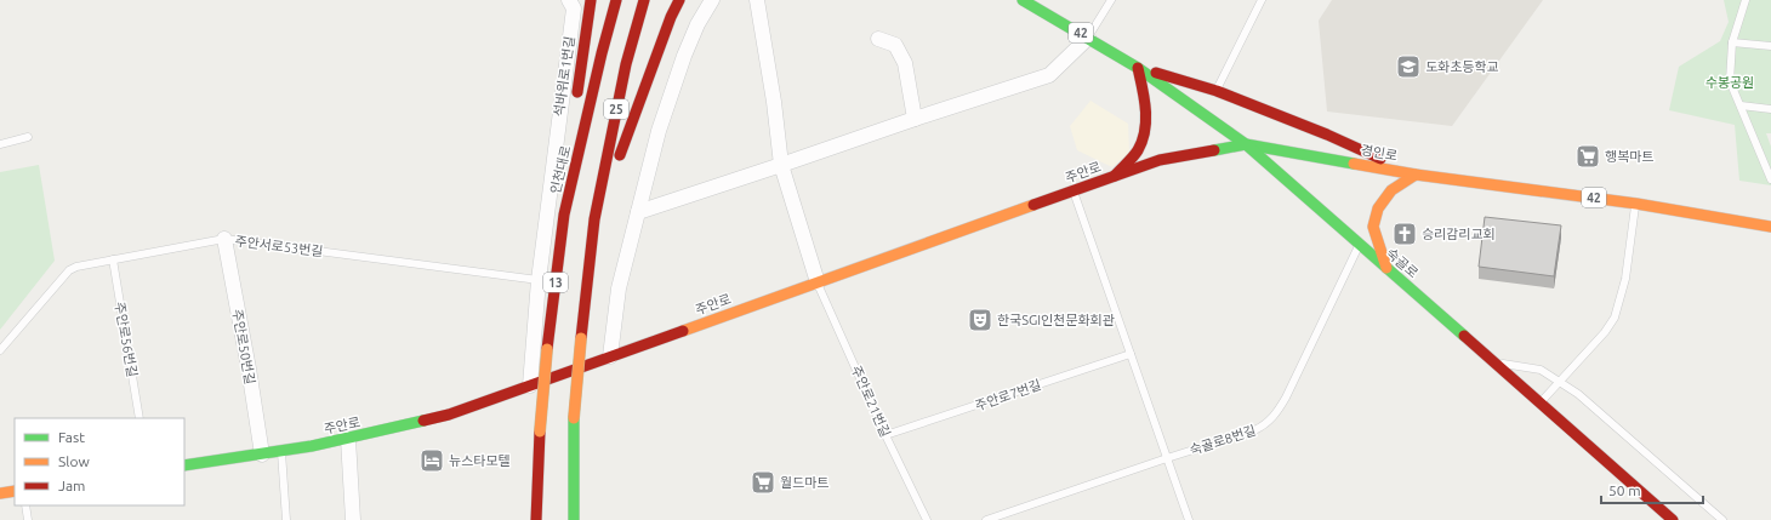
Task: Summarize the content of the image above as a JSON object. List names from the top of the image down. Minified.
{"streets":{"main road":["42","25","경인로","인천대로","주안로","숙골로","13"],"street":["석바위로1번길","주안로50번길"],"lane":["주안서로53번길","주안로56번길","주안로7번길","주안로21번길","숙골로8번길"]},"crossings":[["석바위로1번길","주안로"],["석바위로1번길","주안서로53번길"],["25","13"],["경인로","주안로"],["경인로","숙골로"],["주안로","숙골로"],["주안로","주안로50번길"],["주안로","주안로21번길"],["주안서로53번길","주안로56번길"],["주안서로53번길","주안로50번길"],["숙골로","숙골로8번길"],["주안로7번길","주안로21번길"]],"parks":["수봉공원"],"places":{"school or university":["도화초등학교"],"supermarket":["행복마트","월드마트"],"church":["승리감리교회"],"theatre":["한국SGI인천문화회관"],"hotel":["뉴스타모텔"]},"legend":["Fast","Slow","Jam"],"scale_bar":"50 m"}
